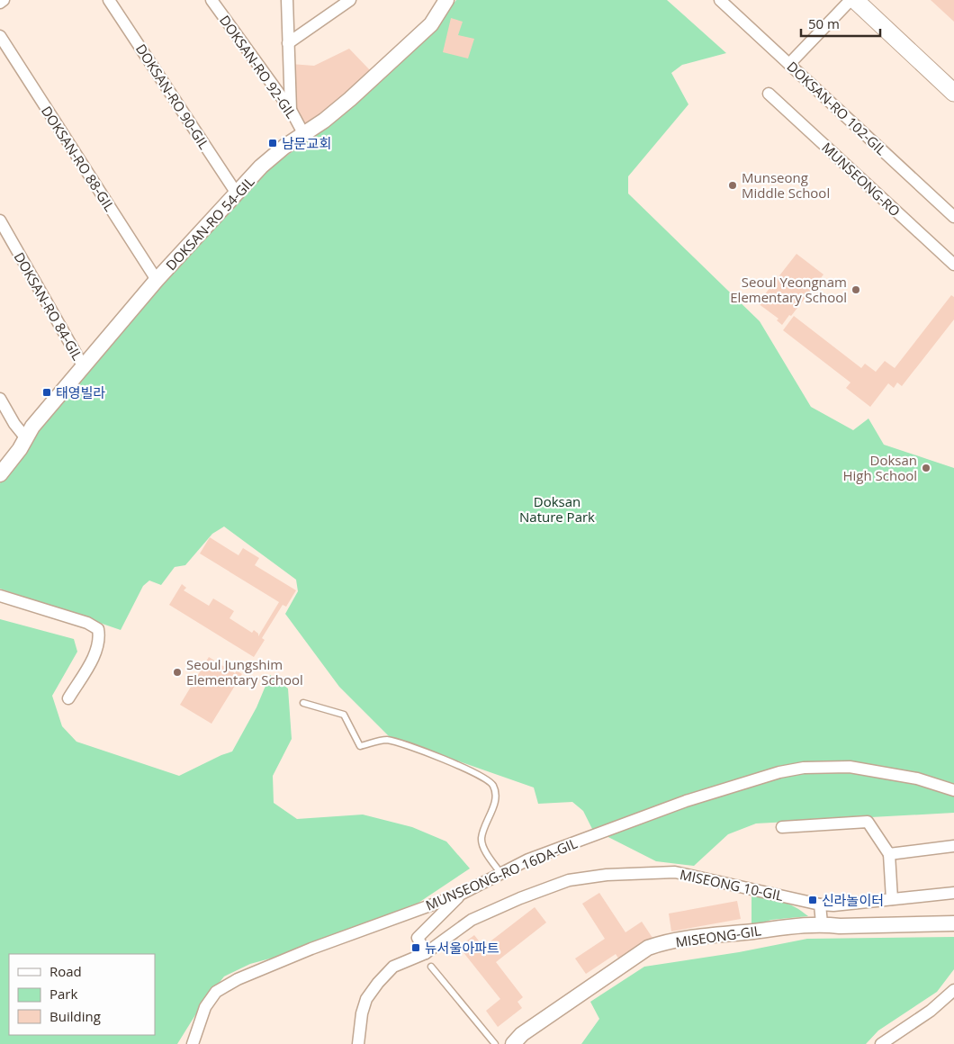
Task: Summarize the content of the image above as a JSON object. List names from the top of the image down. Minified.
{"streets":{"street":["DOKSAN-RO 92-GIL","DOKSAN-RO 90-GIL","DOKSAN-RO 102-GIL","DOKSAN-RO 88-GIL","MUNSEONG-RO","DOKSAN-RO 54-GIL","DOKSAN-RO 84-GIL","MUNSEONG-RO 16DA-GIL","MISEONG 10-GIL","MISEONG-GIL"]},"crossings":[["DOKSAN-RO 92-GIL","DOKSAN-RO 54-GIL"],["DOKSAN-RO 90-GIL","DOKSAN-RO 54-GIL"],["DOKSAN-RO 88-GIL","DOKSAN-RO 54-GIL"],["DOKSAN-RO 54-GIL","DOKSAN-RO 84-GIL"]],"parks":["Doksan Nature Park"],"places":{"transit":["남문교회","태영빌라","신라놀이터","뉴서울아파트"],"other":["Munseong Middle School","Seoul Yeongnam Elementary School","Doksan High School","Seoul Jungshim Elementary School"]},"legend":["Road","Park","Building"],"scale_bar":"50 m"}
